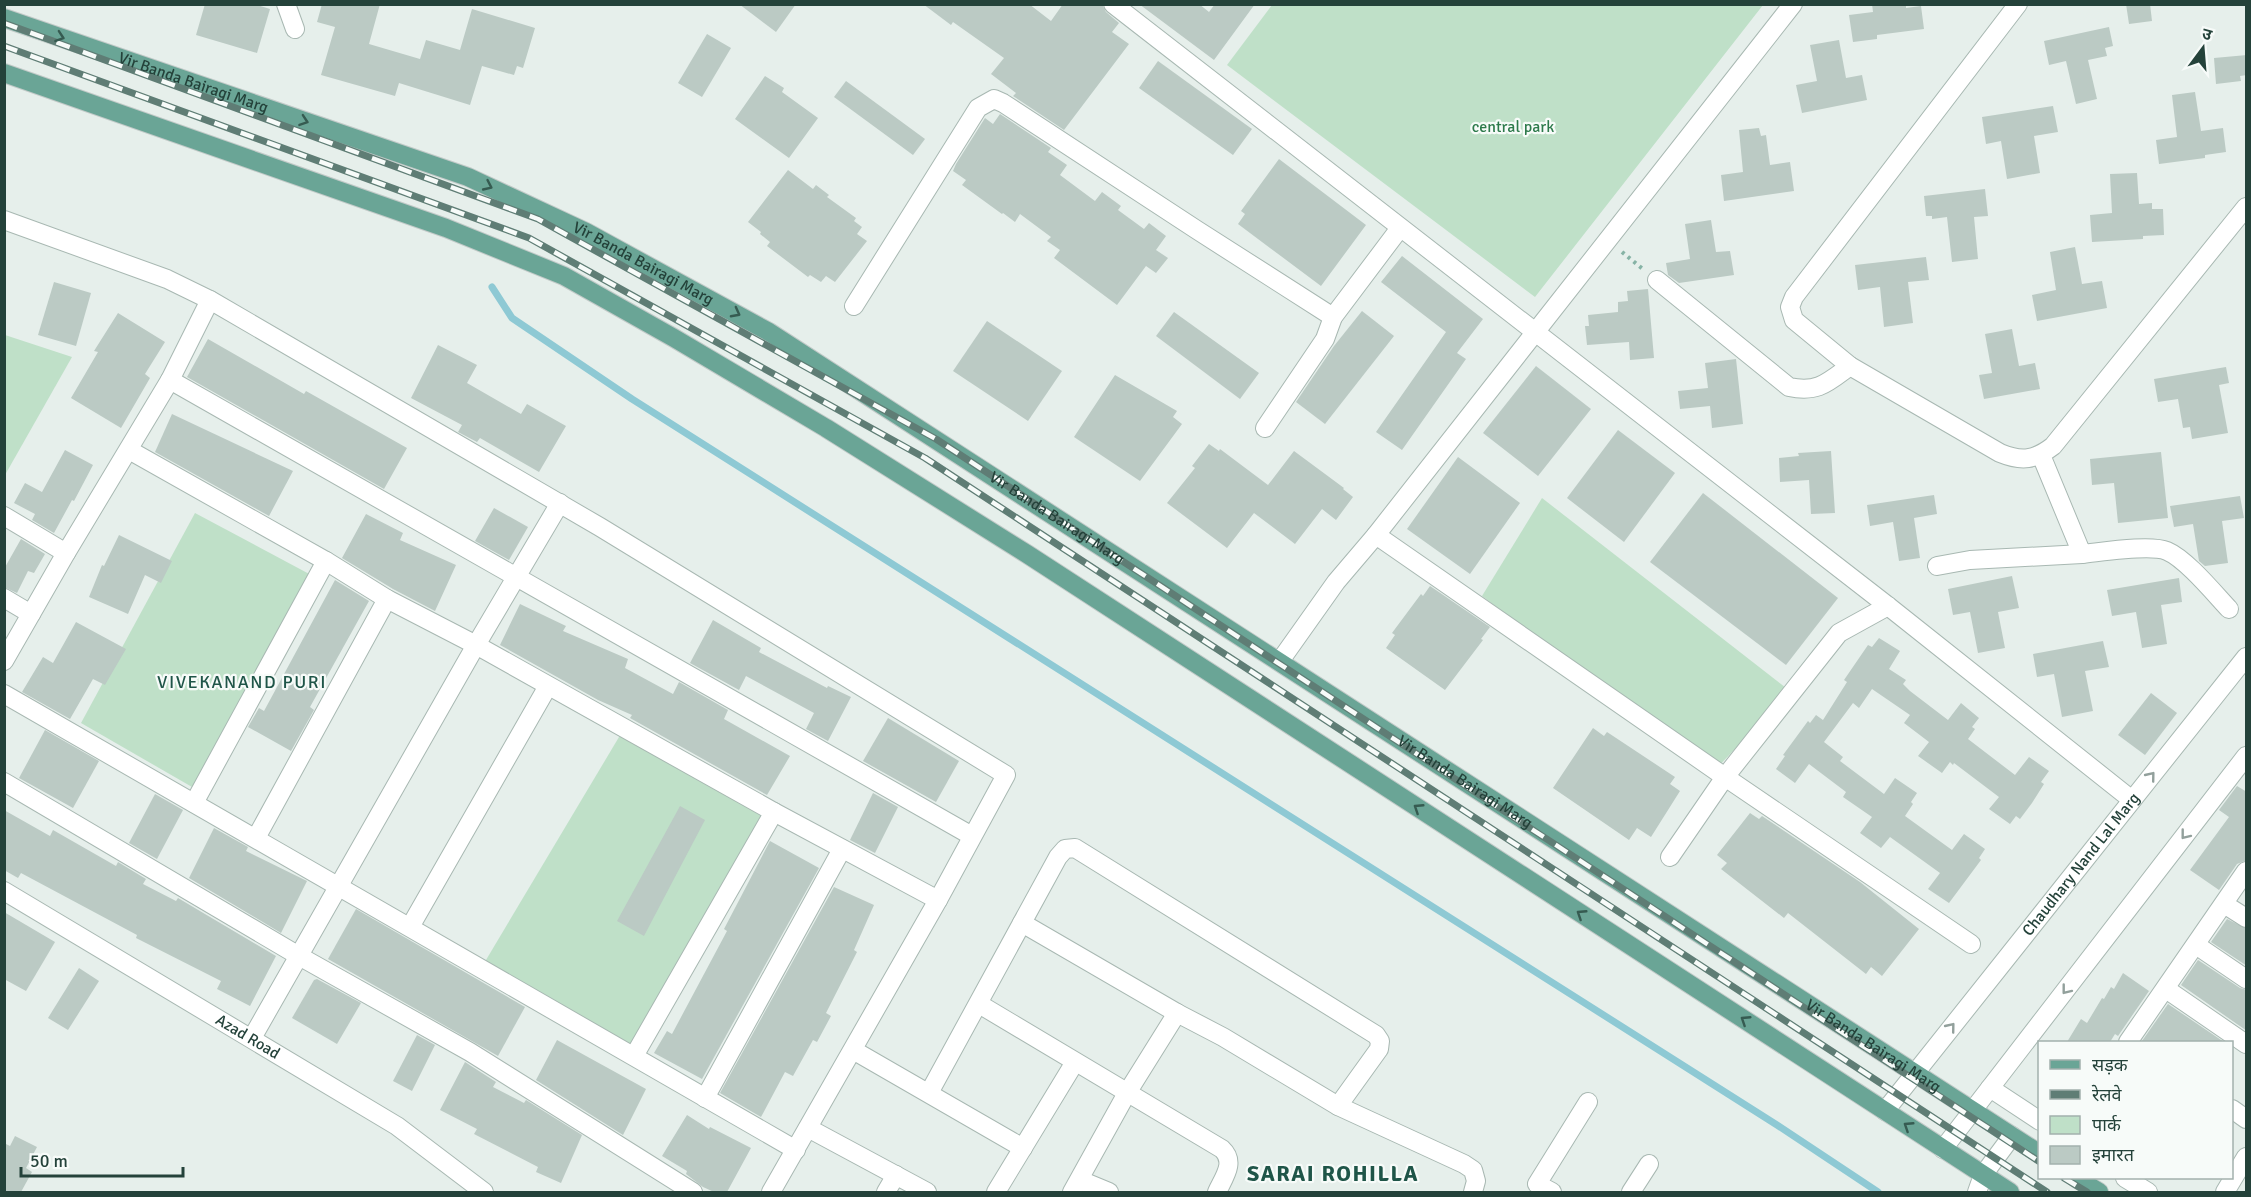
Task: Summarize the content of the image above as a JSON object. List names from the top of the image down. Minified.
{"streets":{"main road":["Vir Banda Bairagi Marg"],"street":["Chaudhary Nand Lal Marg","Azad Road"]},"crossings":[["Vir Banda Bairagi Marg","Chaudhary Nand Lal Marg"]],"districts":["VIVEKANAND PURI","SARAI ROHILLA"],"parks":["central park"],"legend":["सड़क","रेलवे","पार्क","इमारत"],"scale_bar":"50 m","north":"top"}
